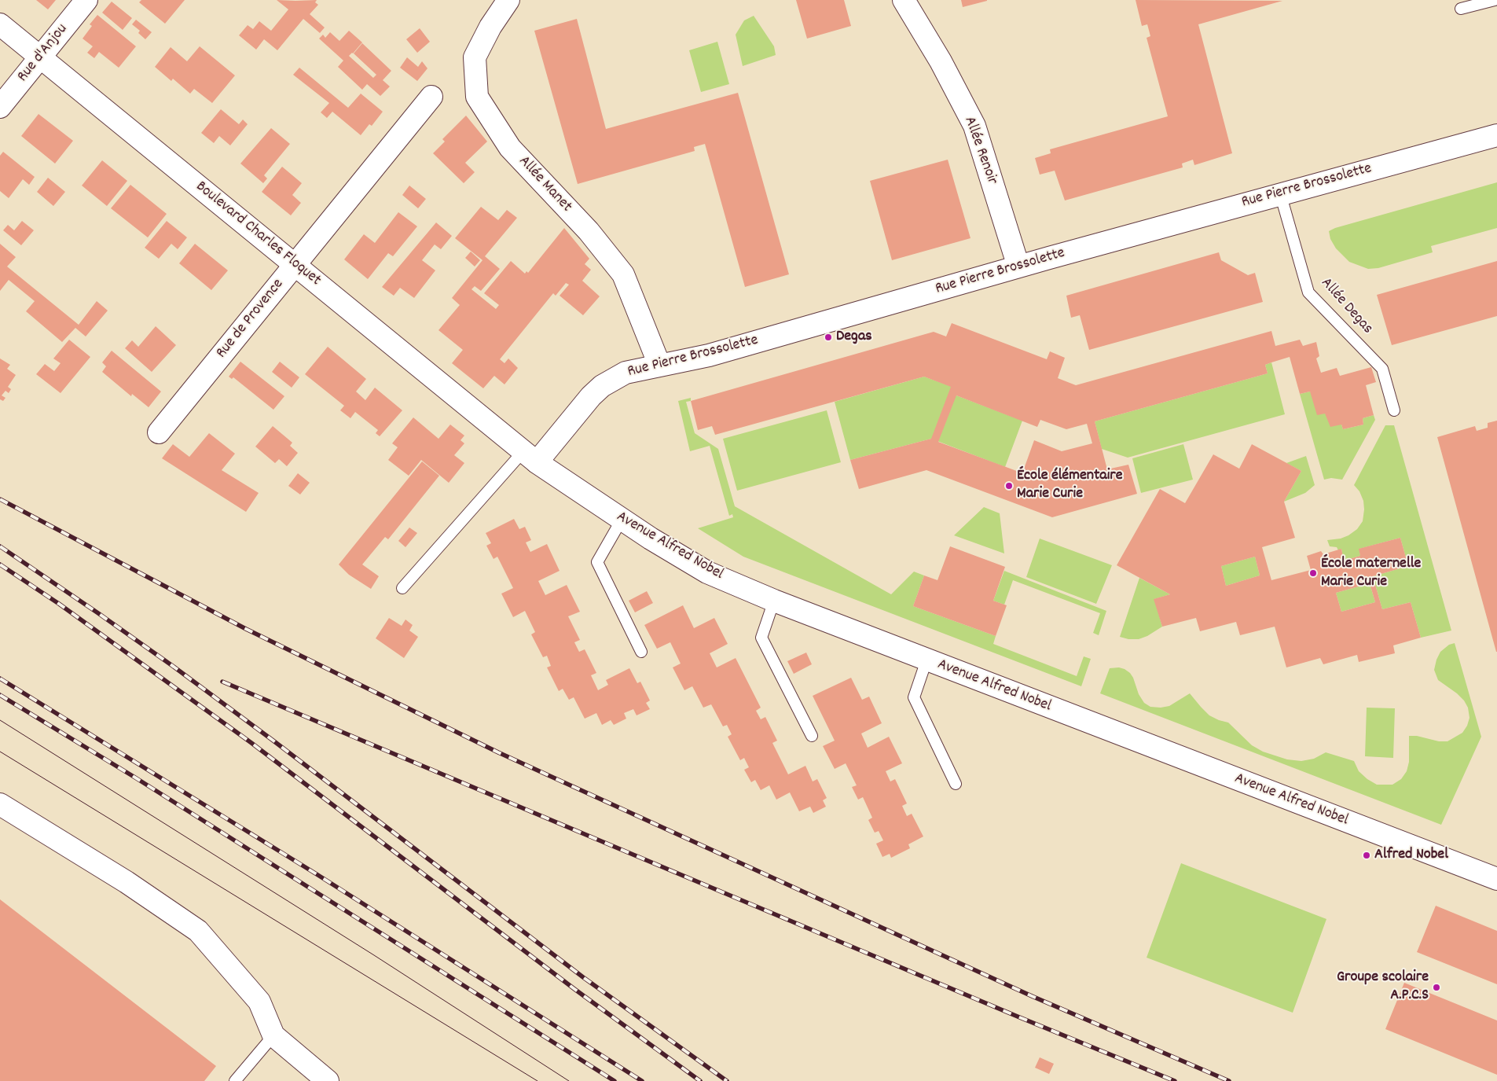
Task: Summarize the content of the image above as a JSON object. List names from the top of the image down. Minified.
{"streets":{"street":["Rue d'Anjou","Allée Renoir","Allée Manet","Rue Pierre Brossolette","Boulevard Charles Floquet","Rue de Provence","Avenue Alfred Nobel"],"lane":["Allée Degas"]},"crossings":[["Rue d'Anjou","Boulevard Charles Floquet"],["Allée Renoir","Rue Pierre Brossolette"],["Allée Manet","Rue Pierre Brossolette"],["Rue Pierre Brossolette","Boulevard Charles Floquet"],["Rue Pierre Brossolette","Allée Degas"],["Rue Pierre Brossolette","Avenue Alfred Nobel"],["Boulevard Charles Floquet","Rue de Provence"],["Boulevard Charles Floquet","Avenue Alfred Nobel"]],"places":["Degas","École élémentaire Marie Curie","École maternelle Marie Curie","Alfred Nobel","Groupe scolaire A.P.C.S"]}
